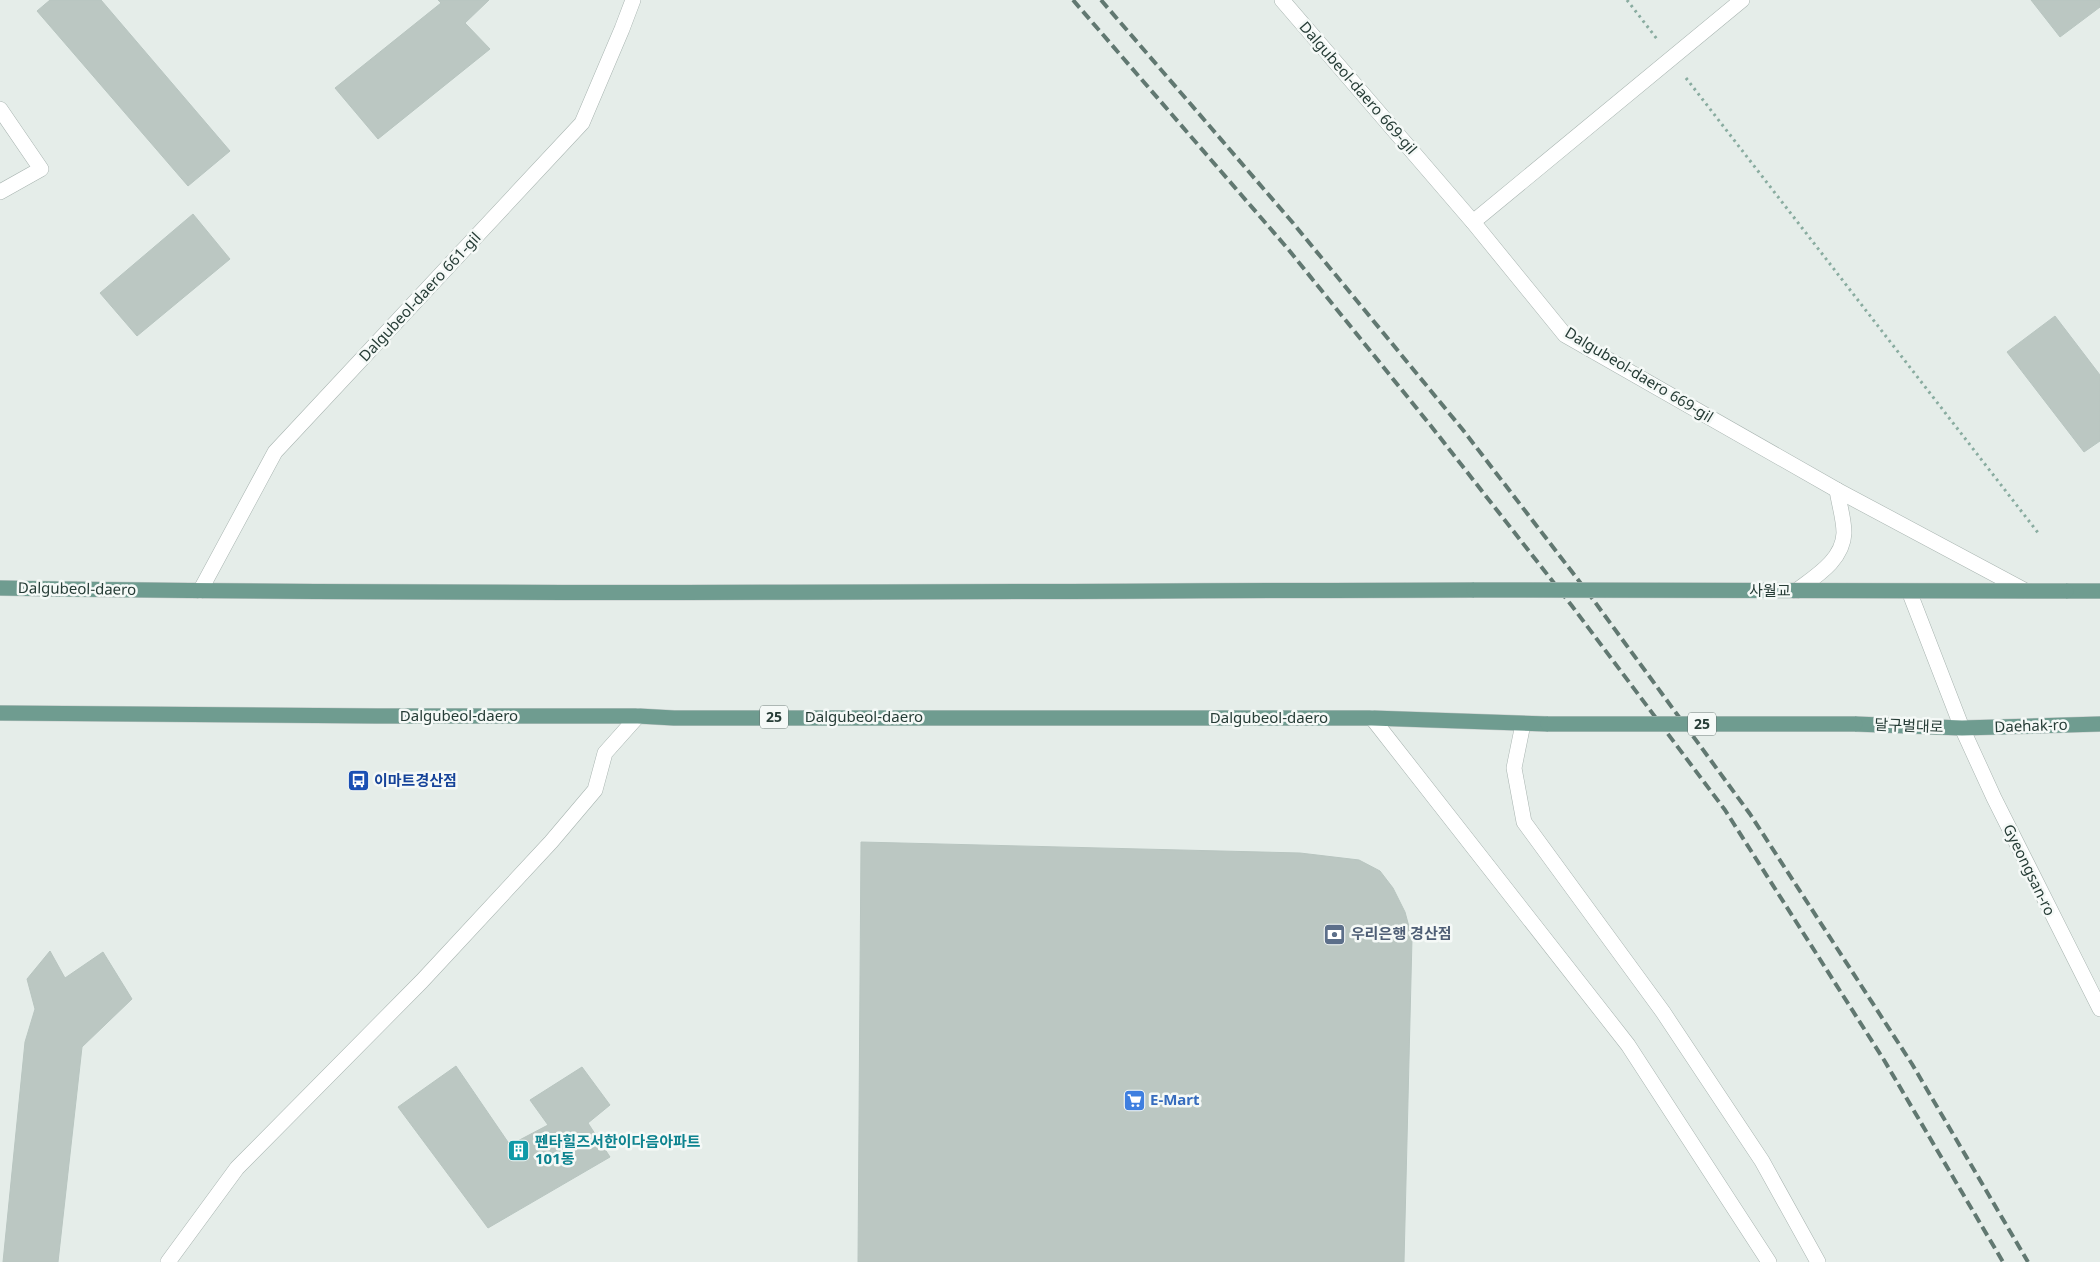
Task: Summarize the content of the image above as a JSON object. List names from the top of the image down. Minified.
{"streets":{"main road":["Dalgubeol-daero","사월교","25","달구벌대로","Daehak-ro"],"street":["Dalgubeol-daero 669-gil","Dalgubeol-daero 661-gil","Gyeongsan-ro"]},"crossings":[["Dalgubeol-daero 669-gil","사월교"],["Dalgubeol-daero 661-gil","Dalgubeol-daero"],["Dalgubeol-daero","사월교"],["Dalgubeol-daero","달구벌대로"],["사월교","Gyeongsan-ro"],["달구벌대로","Daehak-ro"],["달구벌대로","Gyeongsan-ro"],["Daehak-ro","Gyeongsan-ro"]],"places":{"bus stop":["이마트경산점"],"bank":["우리은행 경산점"],"supermarket":["E-Mart"],"building":["펜타힐즈서한이다음아파트 101동"]}}
